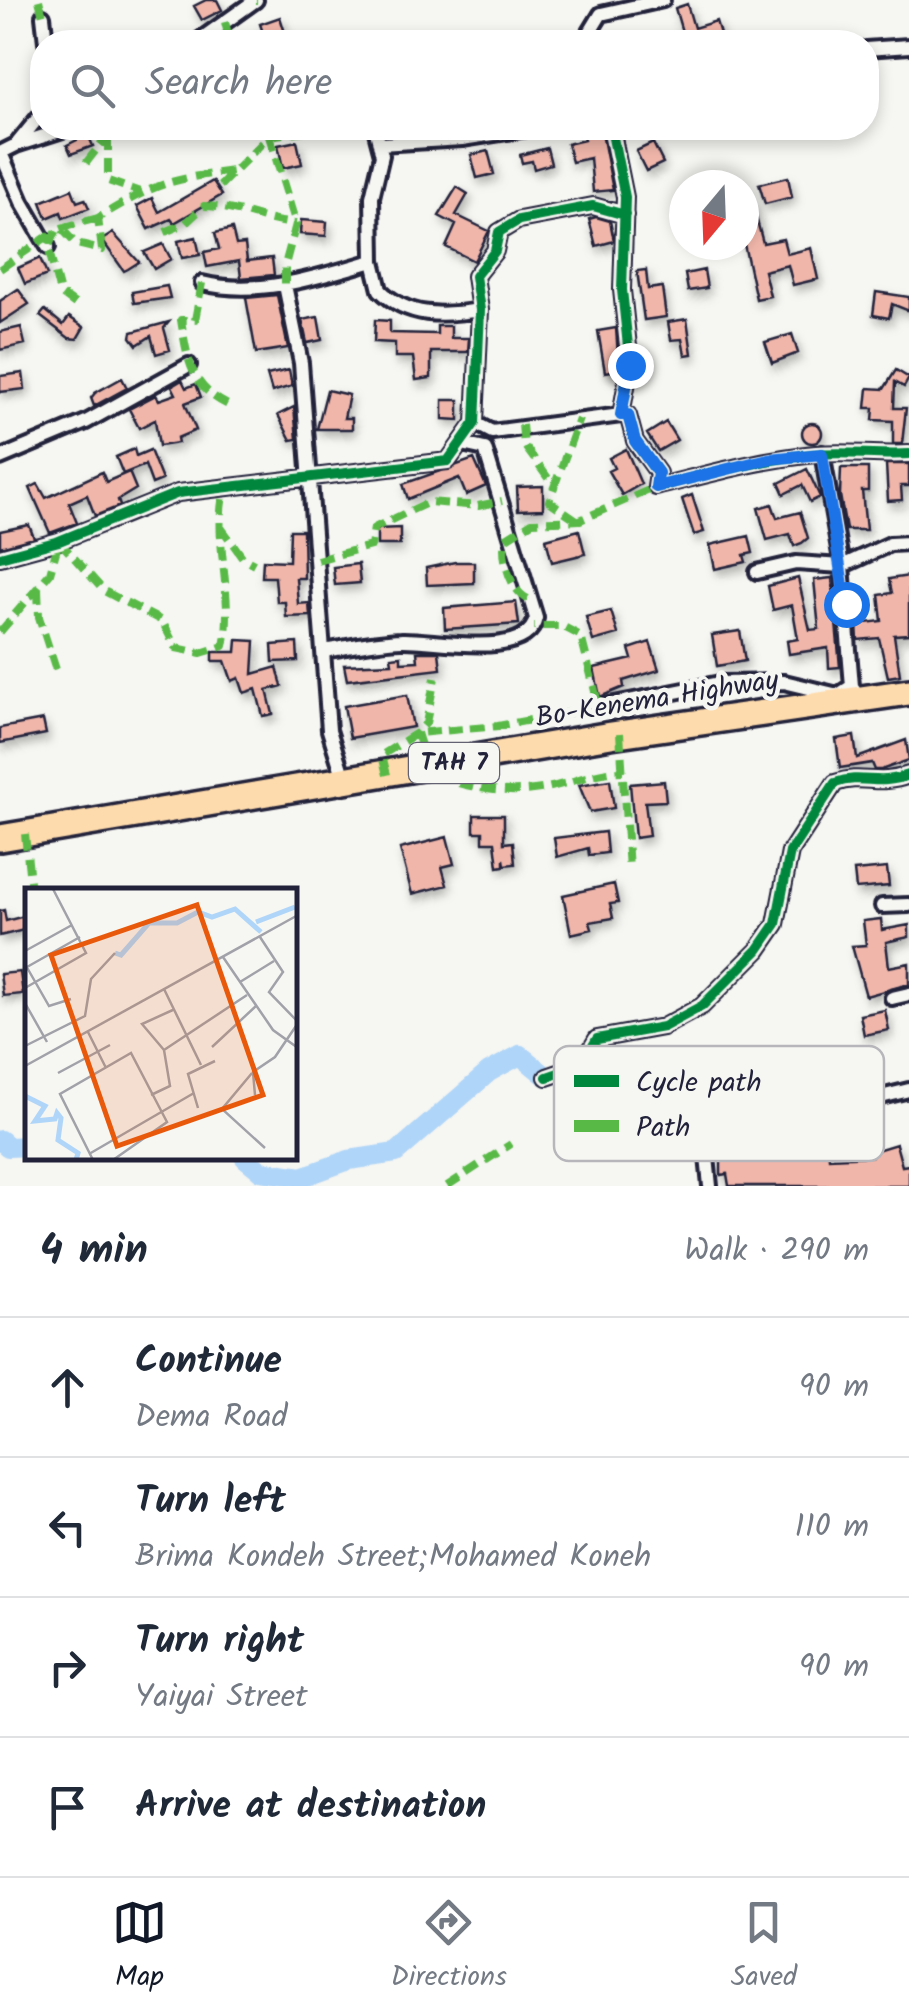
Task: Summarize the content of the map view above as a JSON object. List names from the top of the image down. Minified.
{"streets":{"highway":["Bo-Kenema Highway","TAH 7"]},"legend":["Cycle path","Path"],"north":"bottom","page":{"search":"Search here","heading":["4 min","Walk · 290 m"],"list":[["Continue","Dema Road","90 m"],["Turn left","Brima Kondeh Street;Mohamed Koneh","110 m"],["Turn right","Yaiyai Street","90 m"],"Arrive at destination"],"nav":["Map","Directions","Saved"]}}
